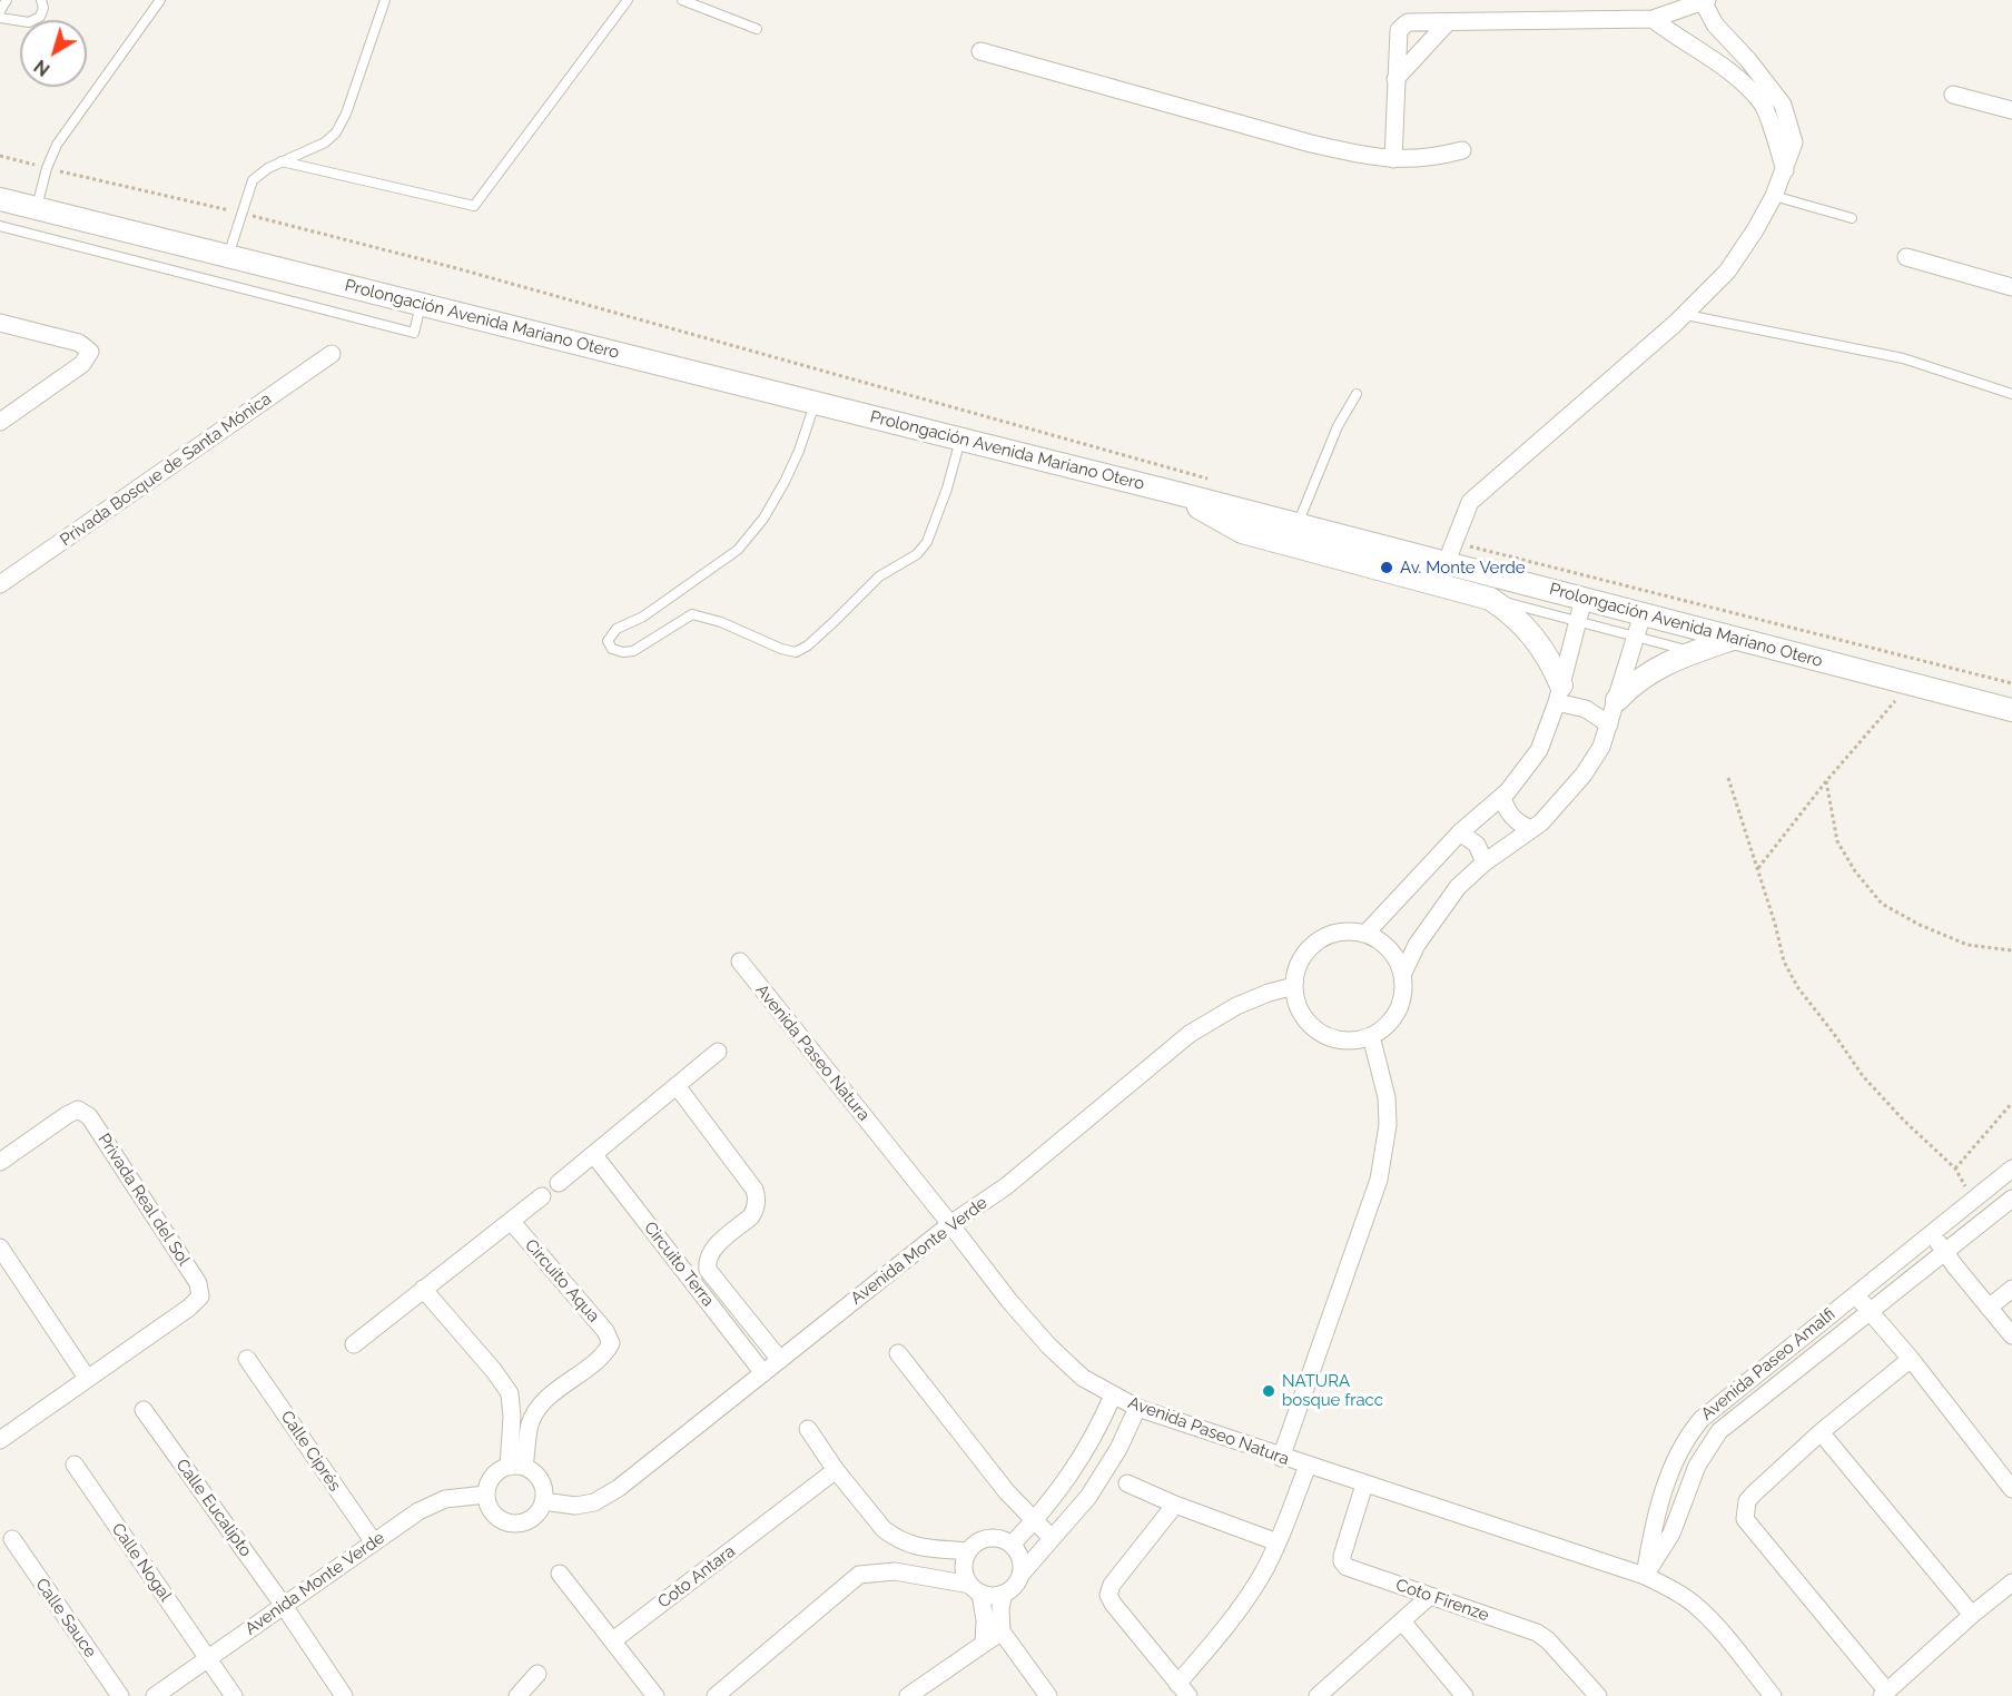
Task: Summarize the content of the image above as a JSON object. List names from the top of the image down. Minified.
{"streets":{"street":["Prolongación Avenida Mariano Otero","Privada Bosque de Santa Mónica","Avenida Paseo Natura","Privada Real del Sol","Avenida Monte Verde","Circuito Terra","Circuito Aqua","Avenida Paseo Amalfi","Calle Ciprés","Calle Eucalipto","Calle Nogal","Coto Antara","Coto Firenze","Calle Sauce"]},"crossings":[["Avenida Paseo Natura","Avenida Monte Verde"],["Avenida Paseo Natura","Avenida Paseo Amalfi"],["Avenida Paseo Natura","Coto Firenze"],["Avenida Monte Verde","Circuito Terra"],["Avenida Monte Verde","Circuito Aqua"],["Avenida Monte Verde","Calle Ciprés"],["Avenida Monte Verde","Calle Eucalipto"],["Avenida Monte Verde","Calle Nogal"]],"places":["Av. Monte Verde","NATURA bosque fracc"],"north":"bottom left"}
